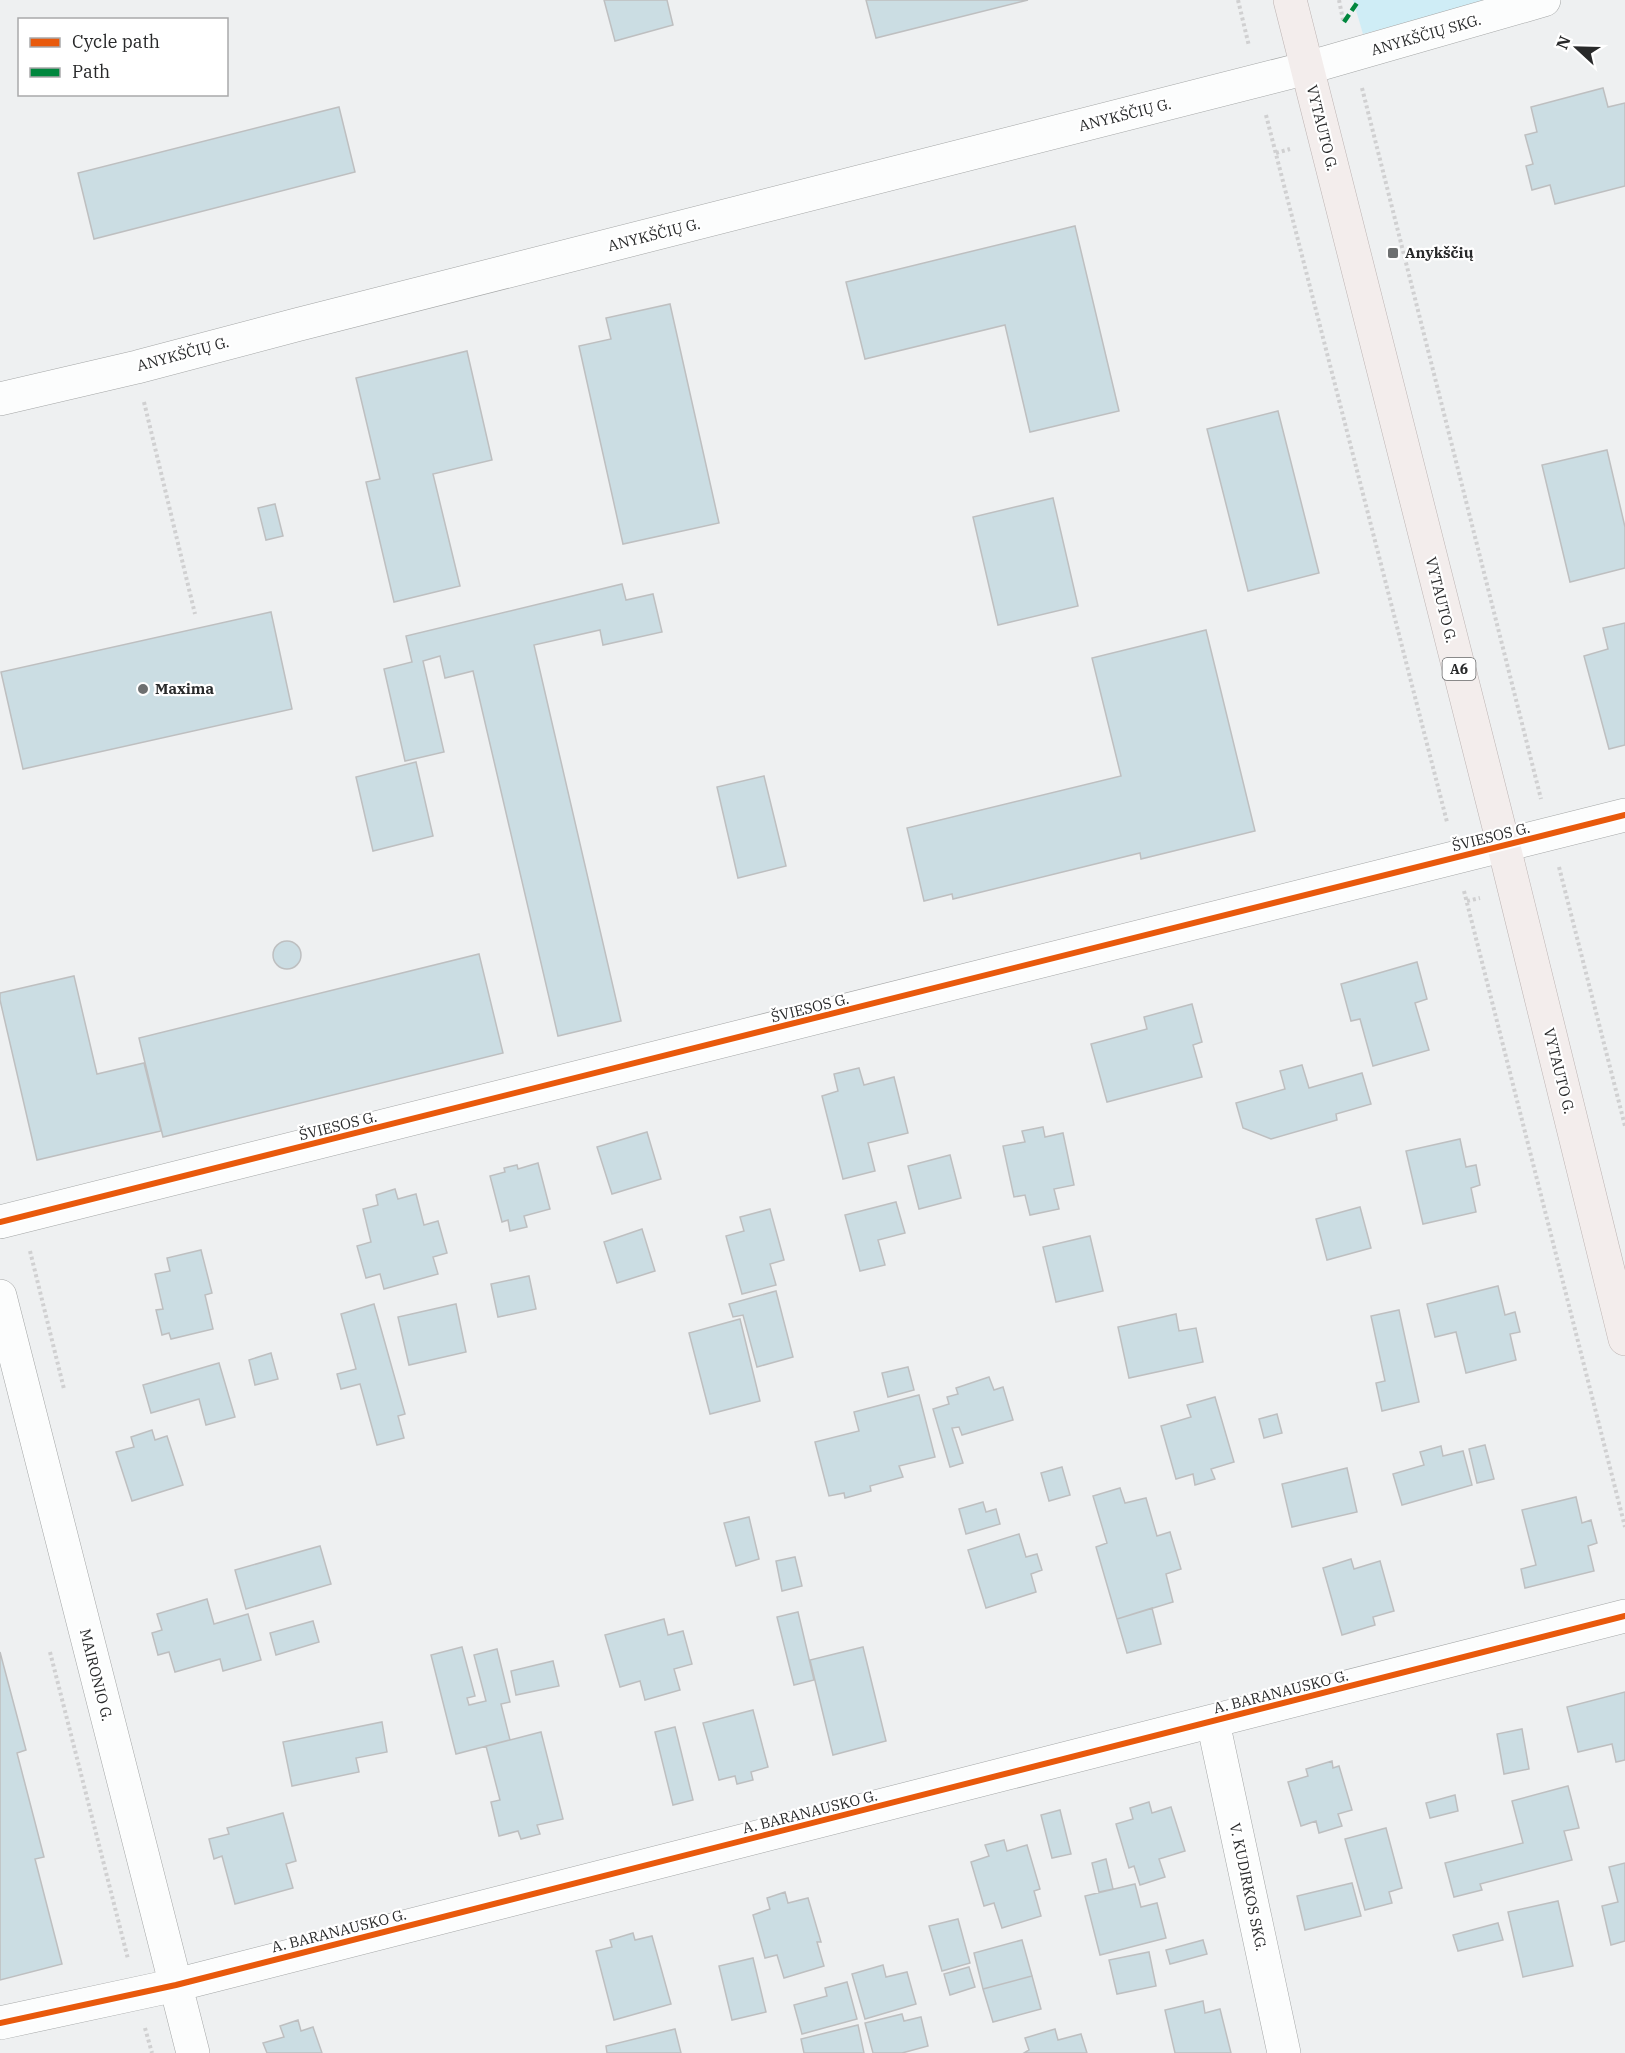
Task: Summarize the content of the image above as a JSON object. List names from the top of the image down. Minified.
{"streets":{"main road":["VYTAUTO G.","A6"],"street":["ANYKŠČIŲ SKG.","ANYKŠČIŲ G.","ŠVIESOS G.","MAIRONIO G.","A. BARANAUSKO G.","V. KUDIRKOS SKG."]},"crossings":[["ANYKŠČIŲ SKG.","ANYKŠČIŲ G."],["ANYKŠČIŲ SKG.","VYTAUTO G."],["ANYKŠČIŲ G.","VYTAUTO G."],["VYTAUTO G.","ŠVIESOS G."],["MAIRONIO G.","A. BARANAUSKO G."],["A. BARANAUSKO G.","V. KUDIRKOS SKG."]],"places":{"transit":["Anykščių"],"other":["Maxima"]},"legend":["Cycle path","Path"],"north":"left"}
